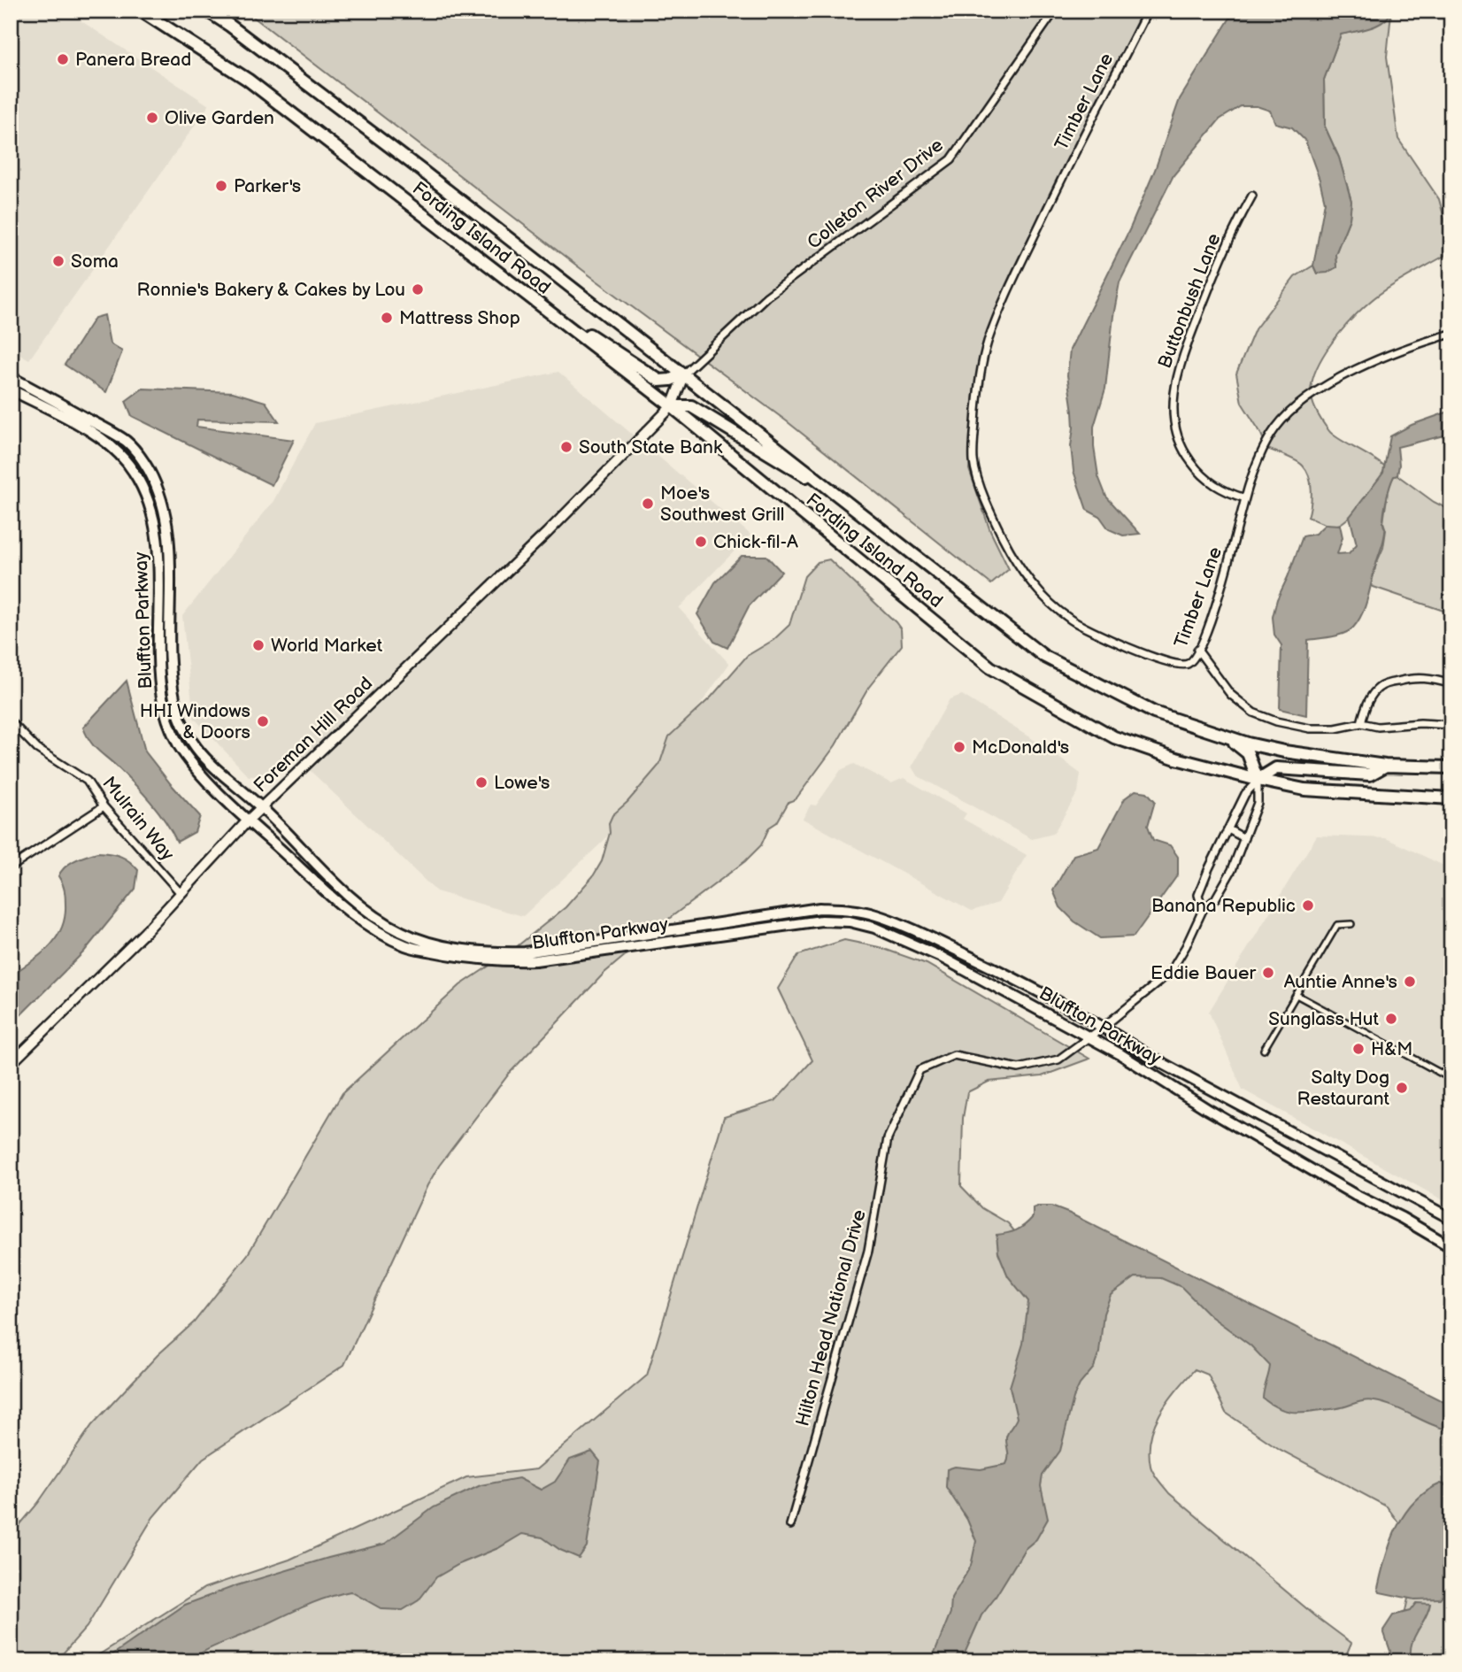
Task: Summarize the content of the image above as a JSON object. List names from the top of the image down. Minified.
{"streets":{"highway":["Fording Island Road"],"main road":["Bluffton Parkway"],"street":["Timber Lane","Colleton River Drive","Buttonbush Lane","Foreman Hill Road","Mulrain Way","Hilton Head National Drive"]},"crossings":[["Timber Lane","Buttonbush Lane"],["Colleton River Drive","Fording Island Road"],["Colleton River Drive","Foreman Hill Road"],["Fording Island Road","Foreman Hill Road"],["Fording Island Road","Hilton Head National Drive"],["Bluffton Parkway","Foreman Hill Road"],["Bluffton Parkway","Hilton Head National Drive"],["Foreman Hill Road","Mulrain Way"]],"places":["Panera Bread","Olive Garden","Parker's","Soma","Ronnie's Bakery & Cakes by Lou","Mattress Shop","South State Bank","Moe's Southwest Grill","Chick-fil-A","World Market","HHI Windows & Doors","McDonald's","Lowe's","Banana Republic","Eddie Bauer","Auntie Anne's","Sunglass Hut","H&M","Salty Dog Restaurant"]}
